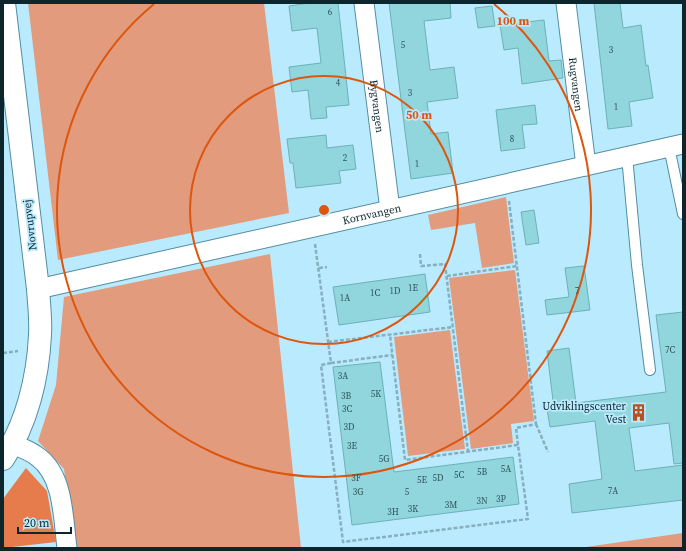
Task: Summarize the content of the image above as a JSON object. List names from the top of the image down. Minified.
{"streets":{"street":["Rugvangen","Bygvangen","Kornvangen","Novrupvej"]},"crossings":[["Rugvangen","Kornvangen"],["Bygvangen","Kornvangen"],["Kornvangen","Novrupvej"]],"places":{"building":["Udviklingscenter Vest"]},"house_numbers":["6","5","3","4","3","1","8","2","1","1E","1D","7","1C","1A","7C","3A","5K","3B","3C","3D","3E","5G","5A","5B","5C","3F","5D","5E","7A","3G","5","3P","3N","3M","3K","3H"],"scale_bar":"20 m","rings":["100 m","50 m"]}
